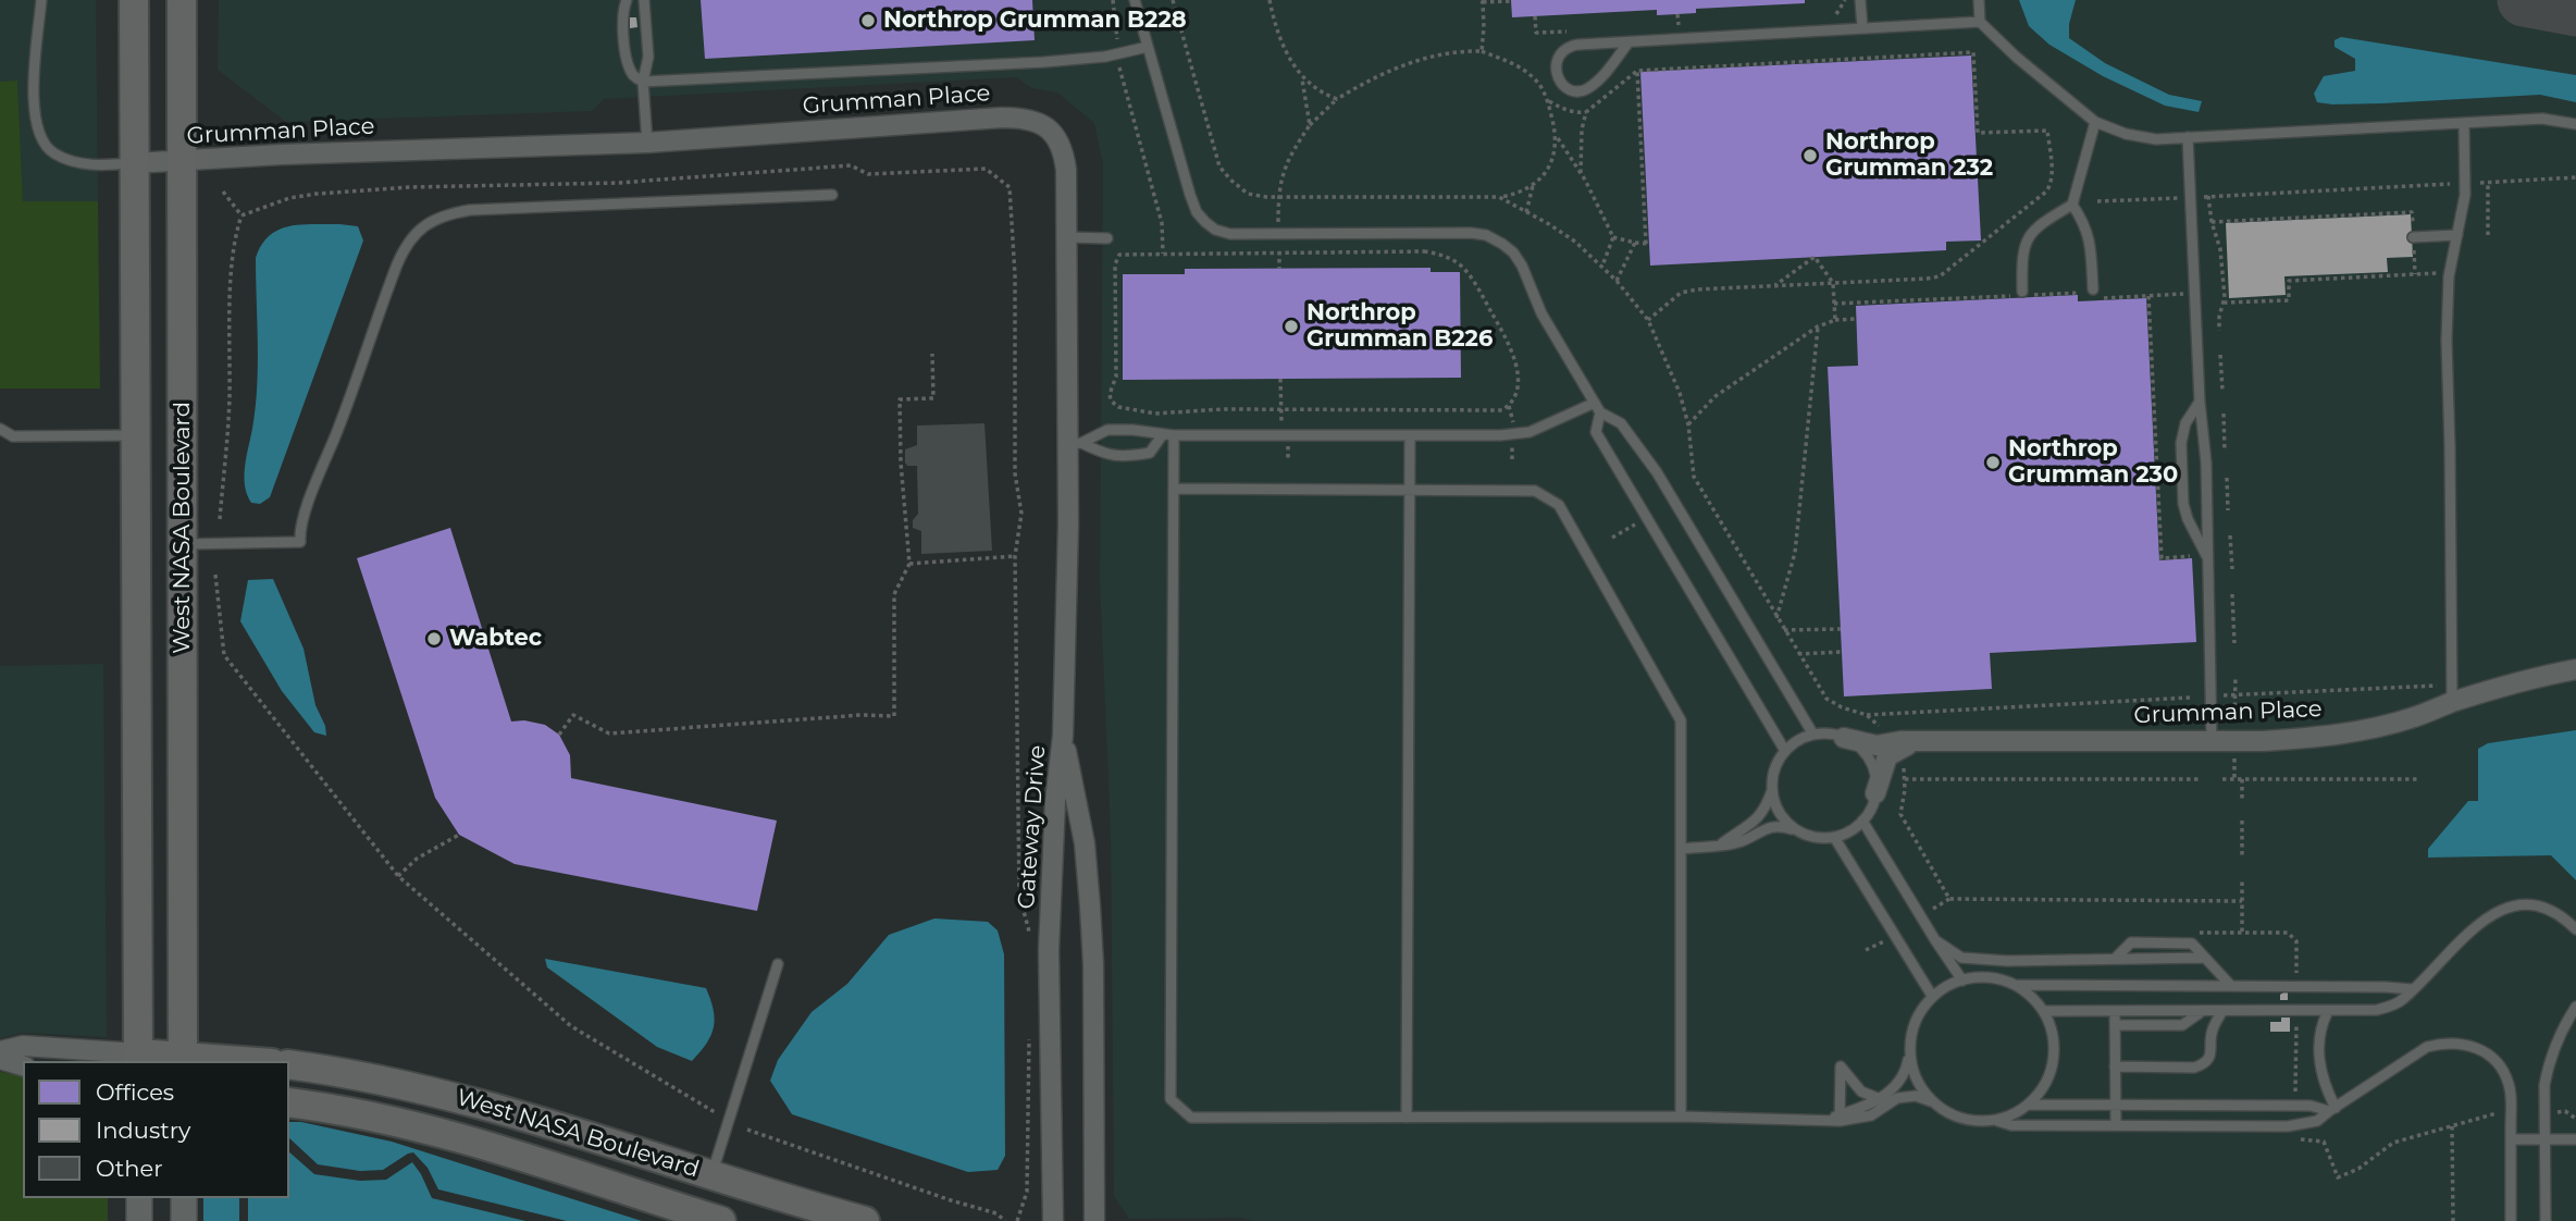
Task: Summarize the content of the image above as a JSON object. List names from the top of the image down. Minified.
{"streets":{"main road":["West NASA Boulevard"],"street":["Grumman Place","Gateway Drive"]},"crossings":[["Grumman Place","West NASA Boulevard"],["Grumman Place","Gateway Drive"]],"places":["Northrop Grumman B228","Northrop Grumman 232","Northrop Grumman B226","Northrop Grumman 230","Wabtec"],"legend":["Offices","Industry","Other"]}
